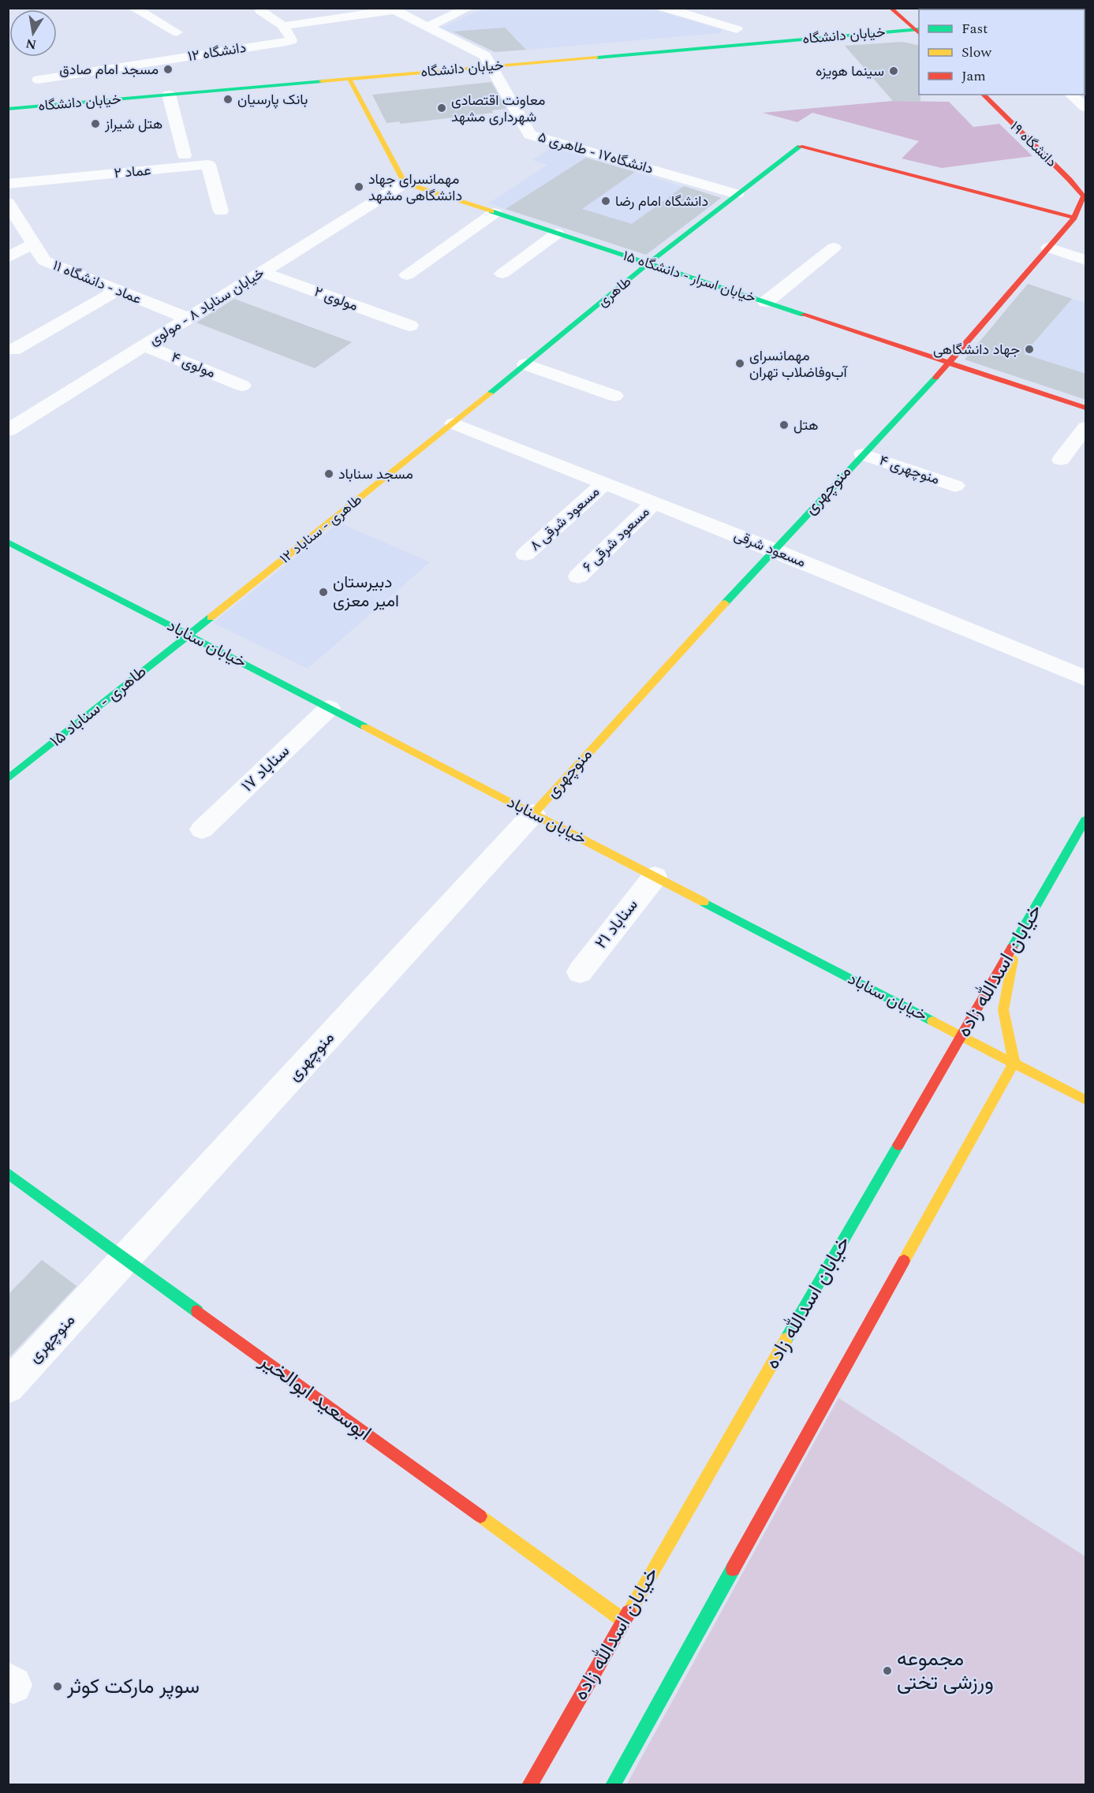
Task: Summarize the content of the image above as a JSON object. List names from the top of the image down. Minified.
{"streets":{"street":["خیابان دانشگاه","دانشگاه ۱۲","دانشگاه ۱۹","دانشگاه۱۷ - طاهری ۵","عماد ۲","خیابان اسرار - دانشگاه ۱۵","عماد - دانشگاه ۱۱","طاهری","مولوی ۲","خیابان سناباد ۸ - مولوی","مولوی ۴","منوچهری ۴","منوچهری","مسعود شرقی ۸","طاهری - سناباد ۱۲","مسعود شرقی ۶","مسعود شرقی","خیابان سناباد","طاهری - سناباد ۱۵","سناباد ۱۷","سناباد ۲۱","خیابان اسدالله زاده","ابوسعید ابوالخیر"]},"crossings":[["خیابان دانشگاه","دانشگاه۱۷ - طاهری ۵"],["دانشگاه ۱۹","منوچهری"],["دانشگاه۱۷ - طاهری ۵","طاهری"],["خیابان اسرار - دانشگاه ۱۵","طاهری"],["خیابان اسرار - دانشگاه ۱۵","خیابان سناباد ۸ - مولوی"],["خیابان اسرار - دانشگاه ۱۵","منوچهری"],["عماد - دانشگاه ۱۱","خیابان سناباد ۸ - مولوی"],["طاهری","منوچهری"],["طاهری","طاهری - سناباد ۱۲"],["طاهری","مسعود شرقی"],["مولوی ۲","خیابان سناباد ۸ - مولوی"],["خیابان سناباد ۸ - مولوی","مولوی ۴"],["منوچهری ۴","منوچهری"],["منوچهری","مسعود شرقی"],["منوچهری","خیابان سناباد"],["منوچهری","ابوسعید ابوالخیر"],["مسعود شرقی ۸","مسعود شرقی"],["طاهری - سناباد ۱۲","مسعود شرقی"],["طاهری - سناباد ۱۲","خیابان سناباد"],["طاهری - سناباد ۱۲","طاهری - سناباد ۱۵"],["مسعود شرقی ۶","مسعود شرقی"],["خیابان سناباد","طاهری - سناباد ۱۵"],["خیابان سناباد","سناباد ۱۷"],["خیابان سناباد","سناباد ۲۱"],["خیابان سناباد","خیابان اسدالله زاده"],["خیابان اسدالله زاده","ابوسعید ابوالخیر"]],"places":["مسجد امام صادق","سینما هویزه","بانک پارسیان","معاونت اقتصادی شهرداری مشهد","هتل شیراز","مهمانسرای جهاد دانشگاهی مشهد","دانشگاه امام رضا","جهاد دانشگاهی","مهمانسرای آب‌و‌فاضلاب تهران","هتل","مسجد سناباد","دبیرستان امیر معزی","مجموعه ورزشی تختی","سوپر مارکت کوثر"],"legend":["Fast","Slow","Jam"],"north":"bottom"}
